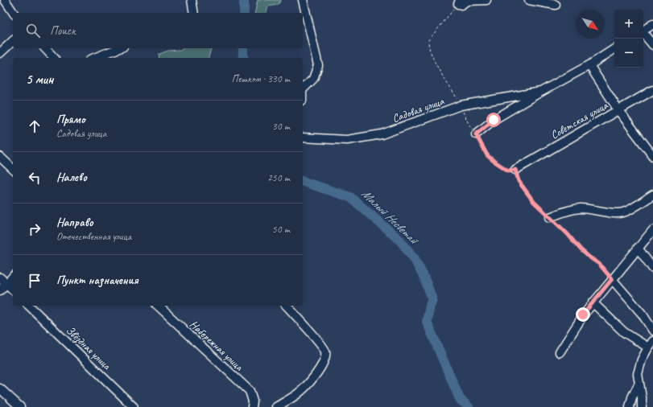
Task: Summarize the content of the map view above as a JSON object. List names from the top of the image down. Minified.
{"streets":{"street":["Садовая улица","Советская улица","Набережная улица","Звёздная улица"]},"water":["Малый Несветай"],"north":"bottom right","page":{"map_buttons":["+","−"],"search":"Поиск","heading":["5 мин","Пешком · 330 m"],"list":[["Прямо","Садовая улица","30 m"],["Налево","250 m"],["Направо","Отечественная улица","50 m"],"Пункт назначения"]}}
